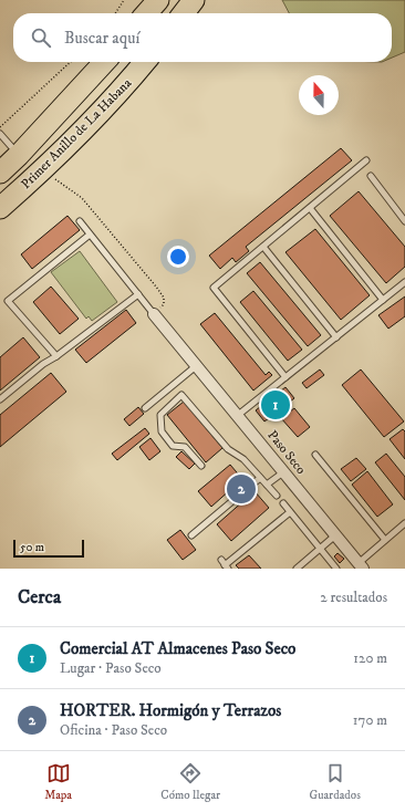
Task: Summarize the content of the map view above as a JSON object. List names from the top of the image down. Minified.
{"streets":{"highway":["Primer Anillo de La Habana"],"street":["Paso Seco"]},"scale_bar":"50 m","north":"top","page":{"search":"Buscar aquí","pins":["1","2"],"scale":"50 m","heading":["Cerca","2 resultados"],"list":[{"mark":"1","name":"Comercial AT Almacenes Paso Seco","note":"Lugar · Paso Seco","value":"120 m"},{"mark":"2","name":"HORTER. Hormigón y Terrazos","note":"Oficina · Paso Seco","value":"170 m"}],"nav":["Mapa","Cómo llegar","Guardados"]}}
